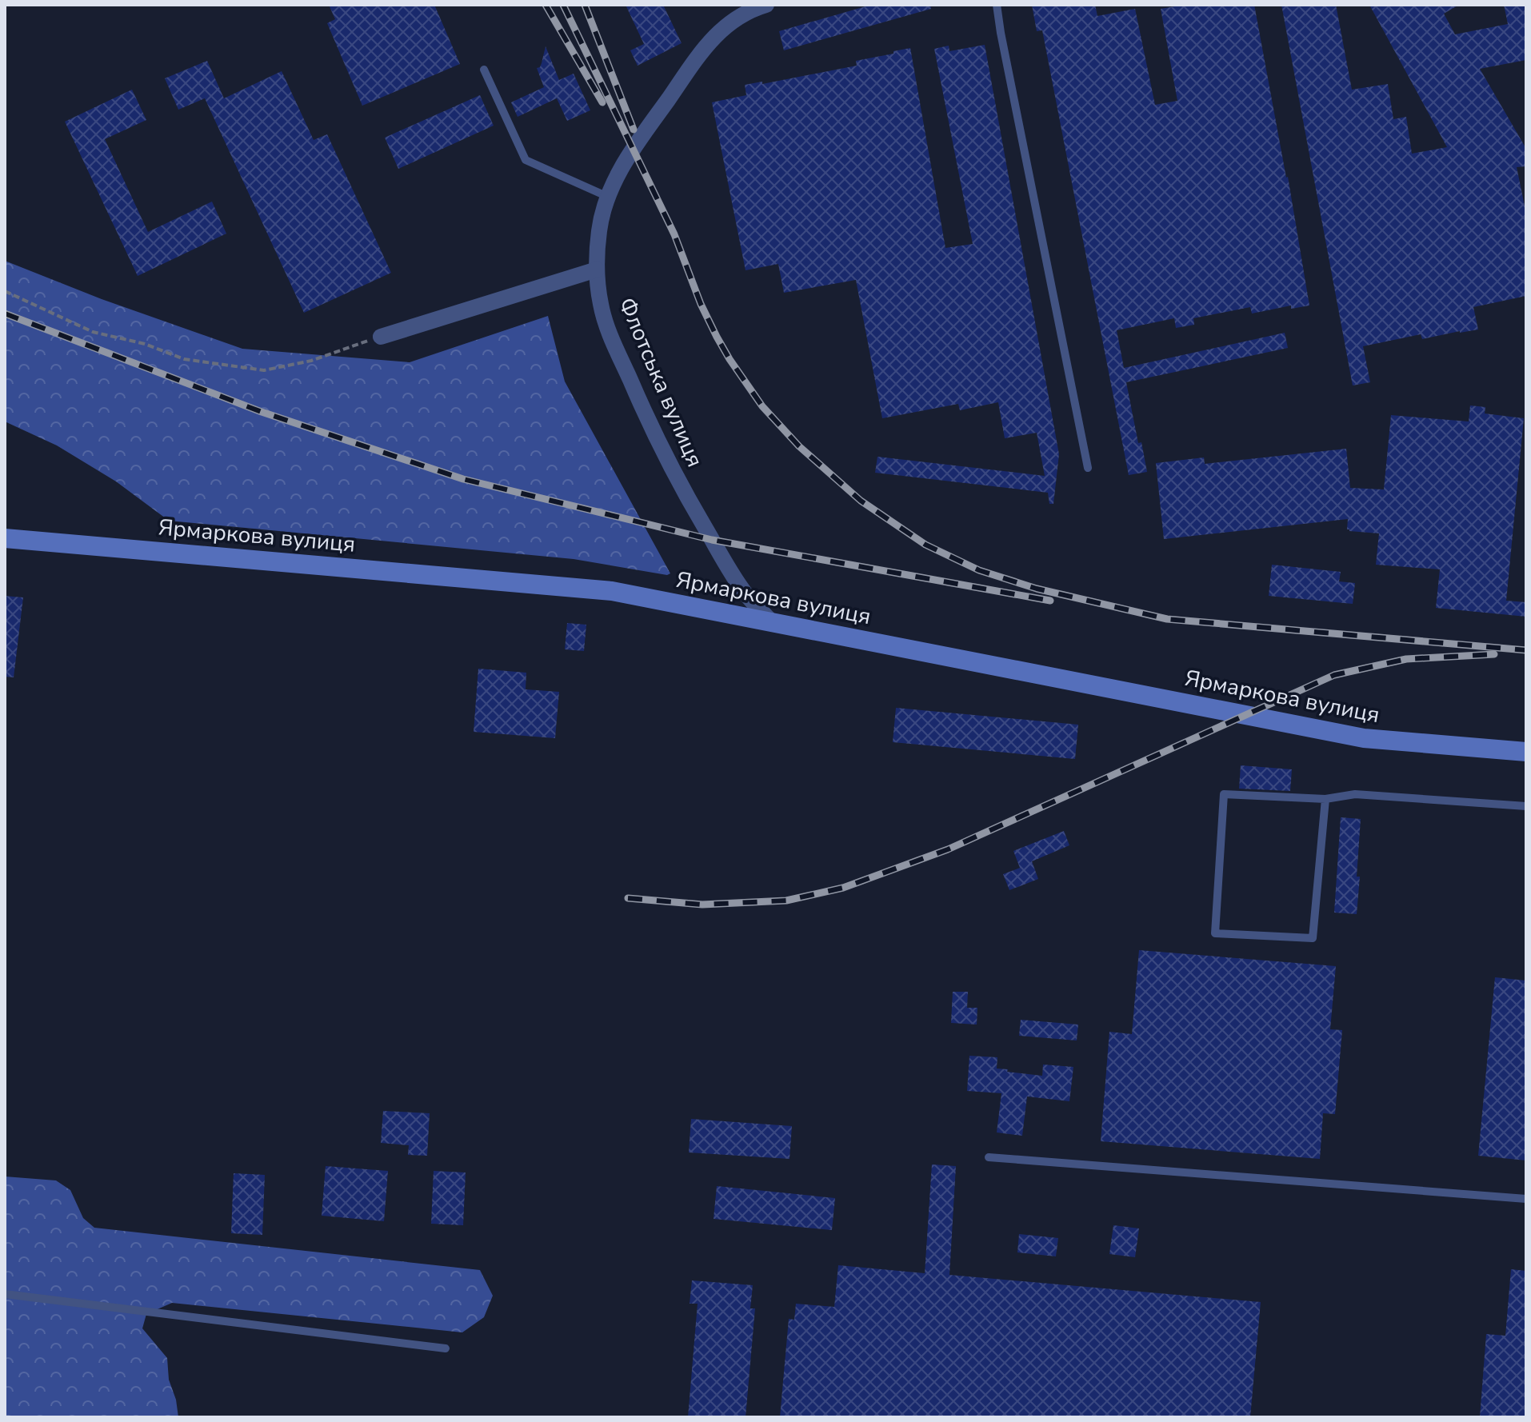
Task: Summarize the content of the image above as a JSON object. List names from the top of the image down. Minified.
{"streets":{"street":["Флотська вулиця","Ярмаркова вулиця"]},"crossings":[["Флотська вулиця","Ярмаркова вулиця"]]}
